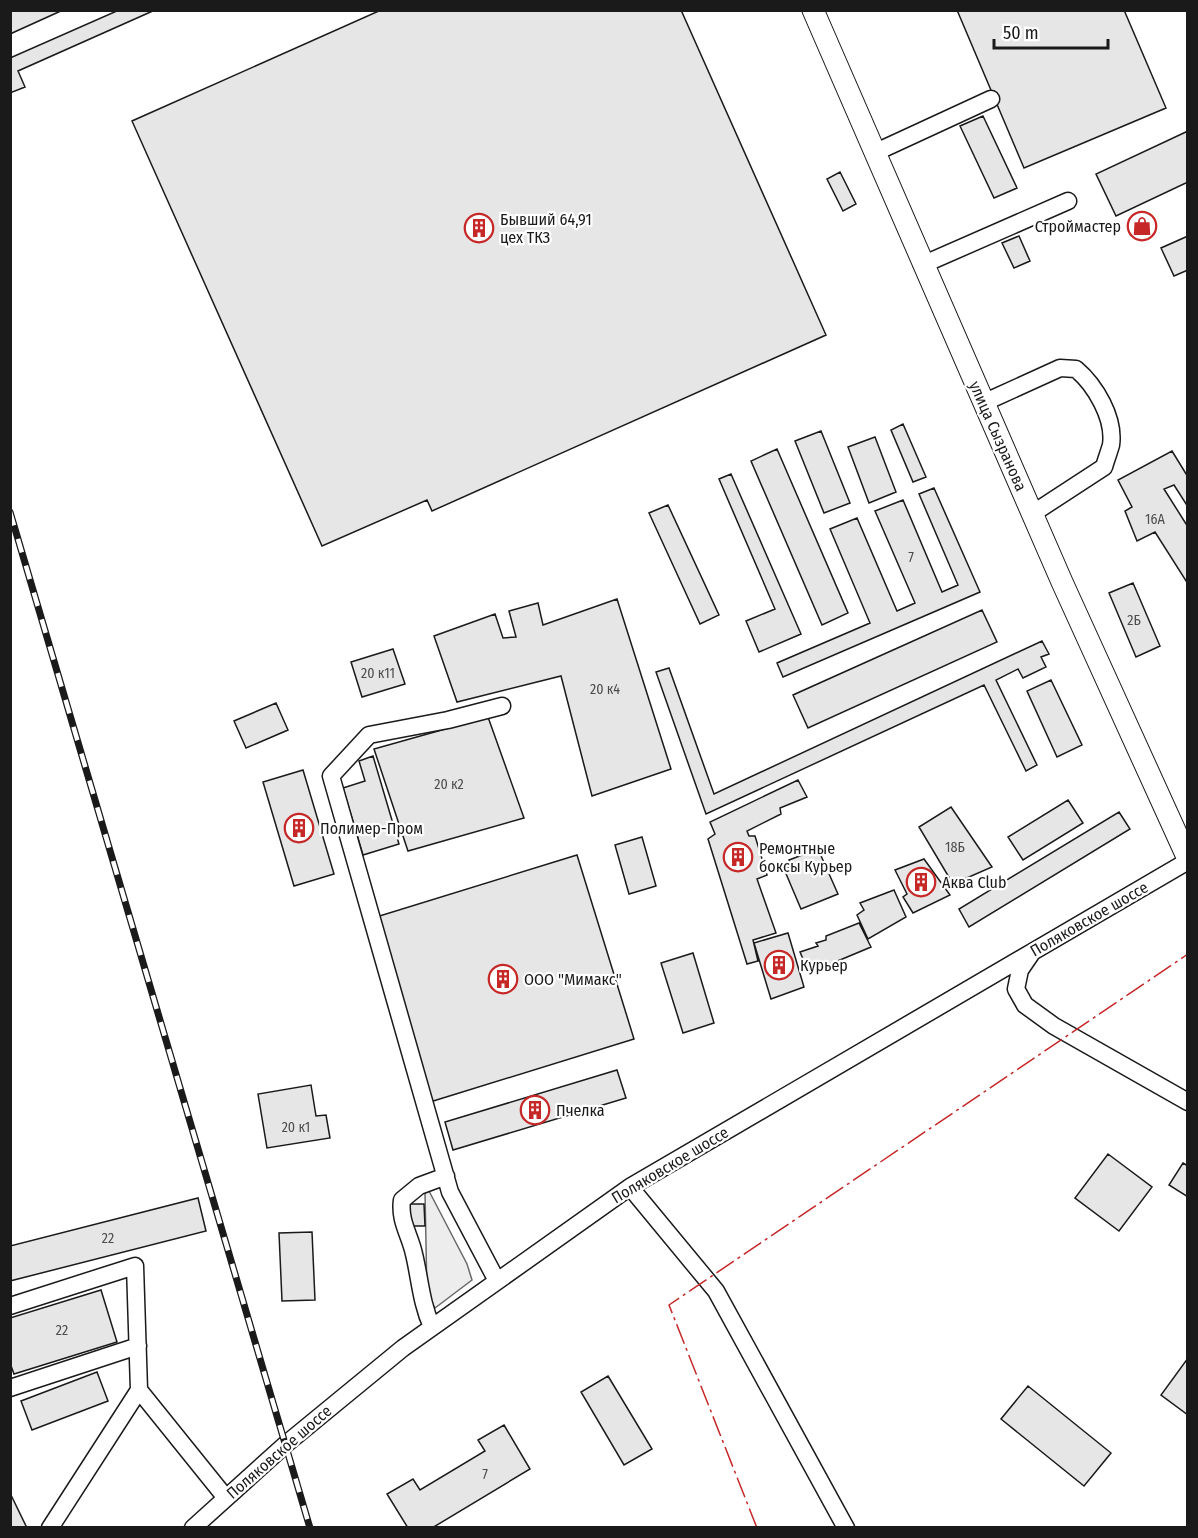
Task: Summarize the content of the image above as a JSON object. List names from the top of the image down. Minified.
{"streets":{"main road":["улица Сызранова"],"street":["Поляковское шоссе"]},"crossings":[["улица Сызранова","Поляковское шоссе"]],"places":{"shop":["Строймастер"],"building":["Бывший 64,91 цех ТКЗ","Полимер-Пром","Ремонтные боксы Курьер","Аква Club","Курьер","ООО \"Мимакс\"","Пчелка"]},"house_numbers":["16А","7","2Б","20 к11","20 к4","20 к2","18Б","20 к1","22","22","7"],"scale_bar":"50 m"}
